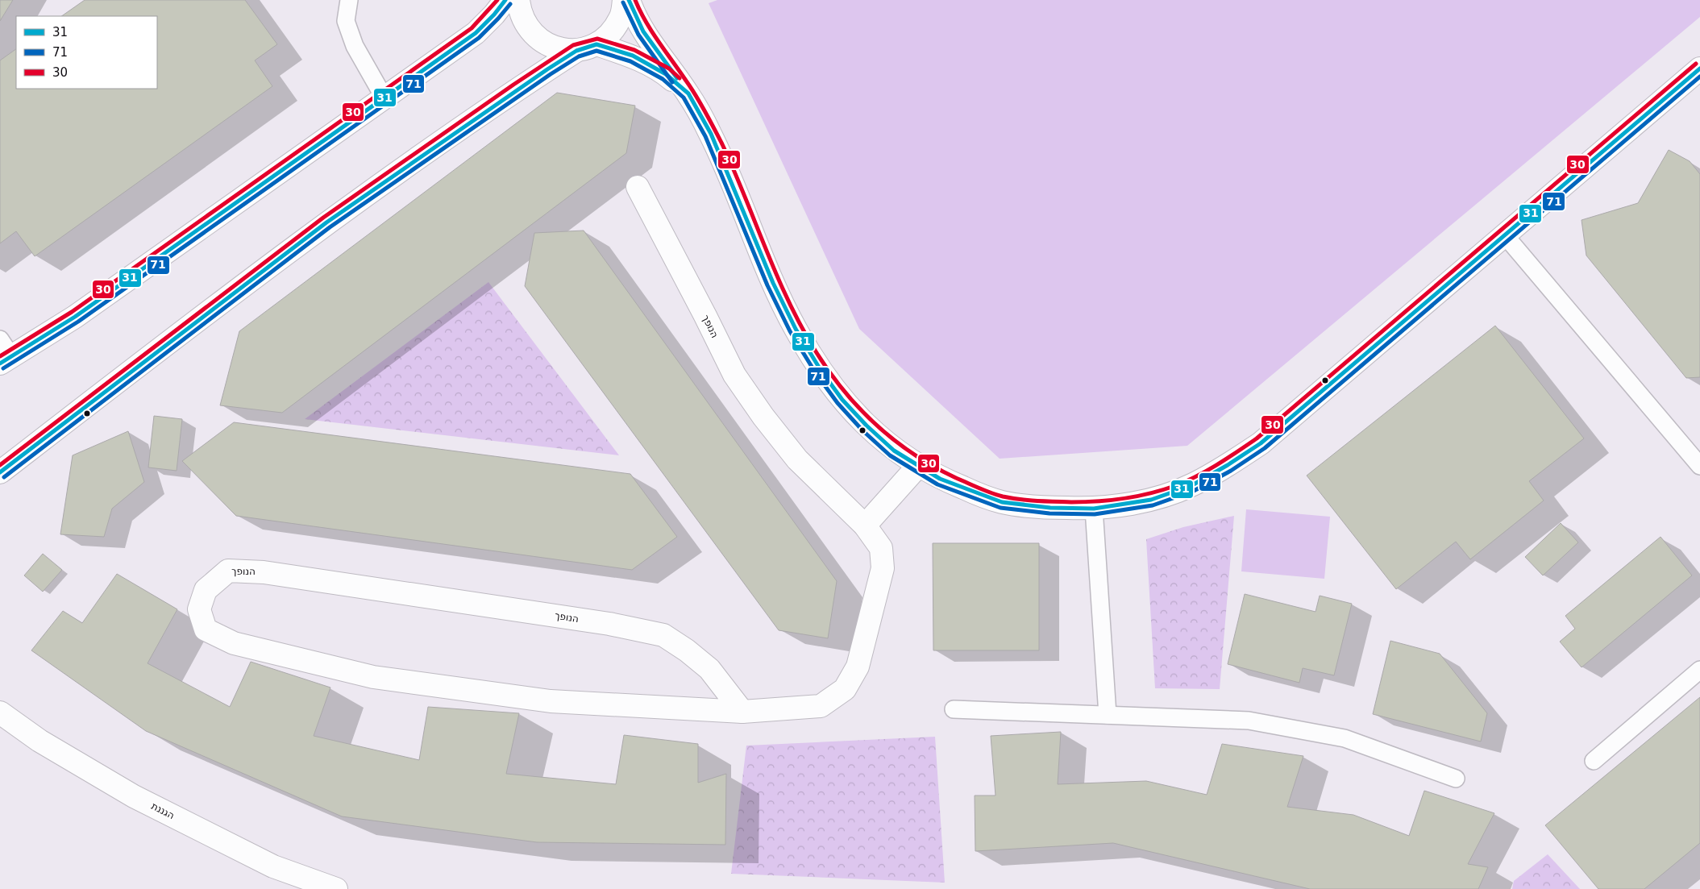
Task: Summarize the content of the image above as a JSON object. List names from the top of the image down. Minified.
{"streets":{"street":["הנופך","הגננת"]},"lines":["transit line 31","transit line 30","transit line 71"],"legend":["31","71","30"]}
